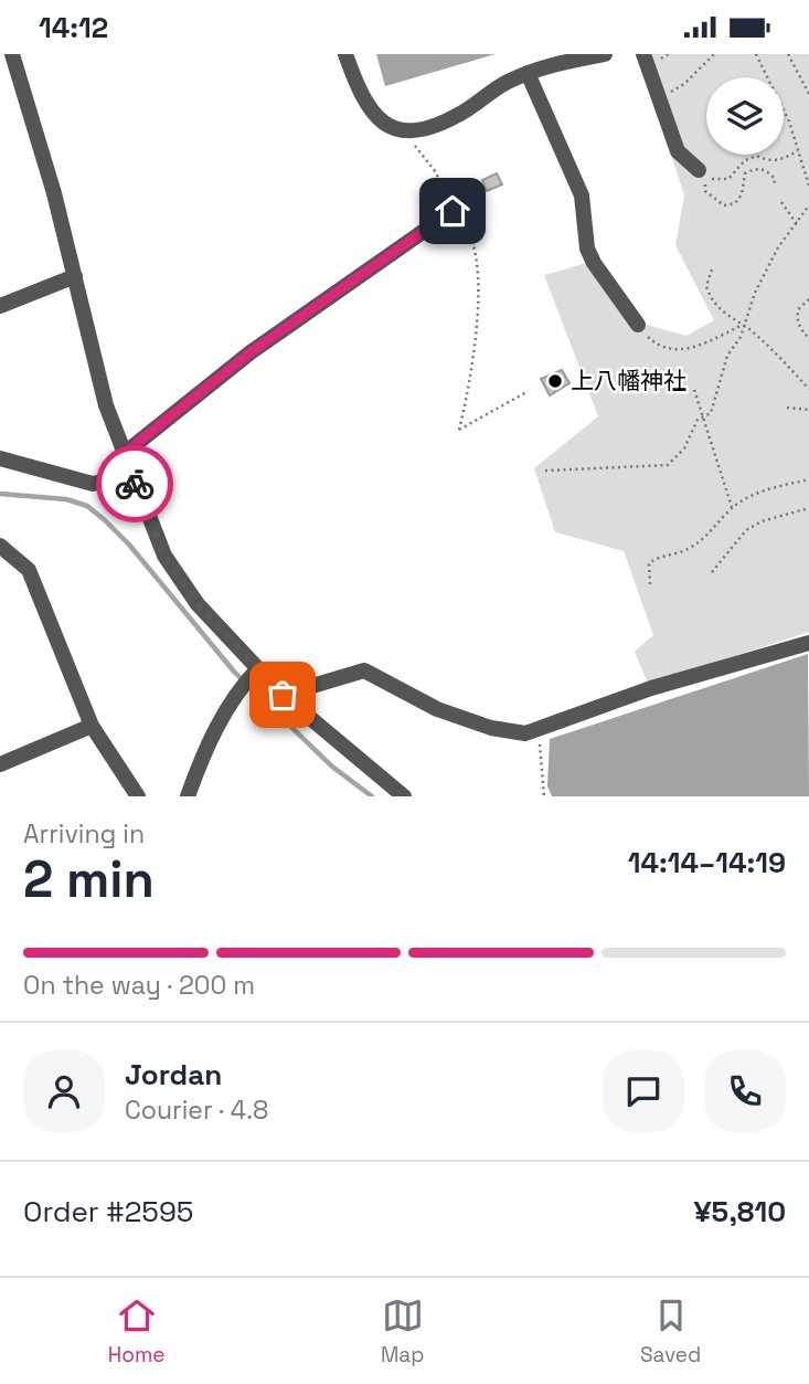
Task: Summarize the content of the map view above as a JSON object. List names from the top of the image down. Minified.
{"places":["上八幡神社"],"page":{"status":"14:12","heading":["2 min","Arriving in","14:14–14:19"],"panel":["Jordan","Courier · 4.8","Order #2595","¥5,810"],"bar":"On the way · 200 m","tabs":["Home","Map","Saved"]}}
